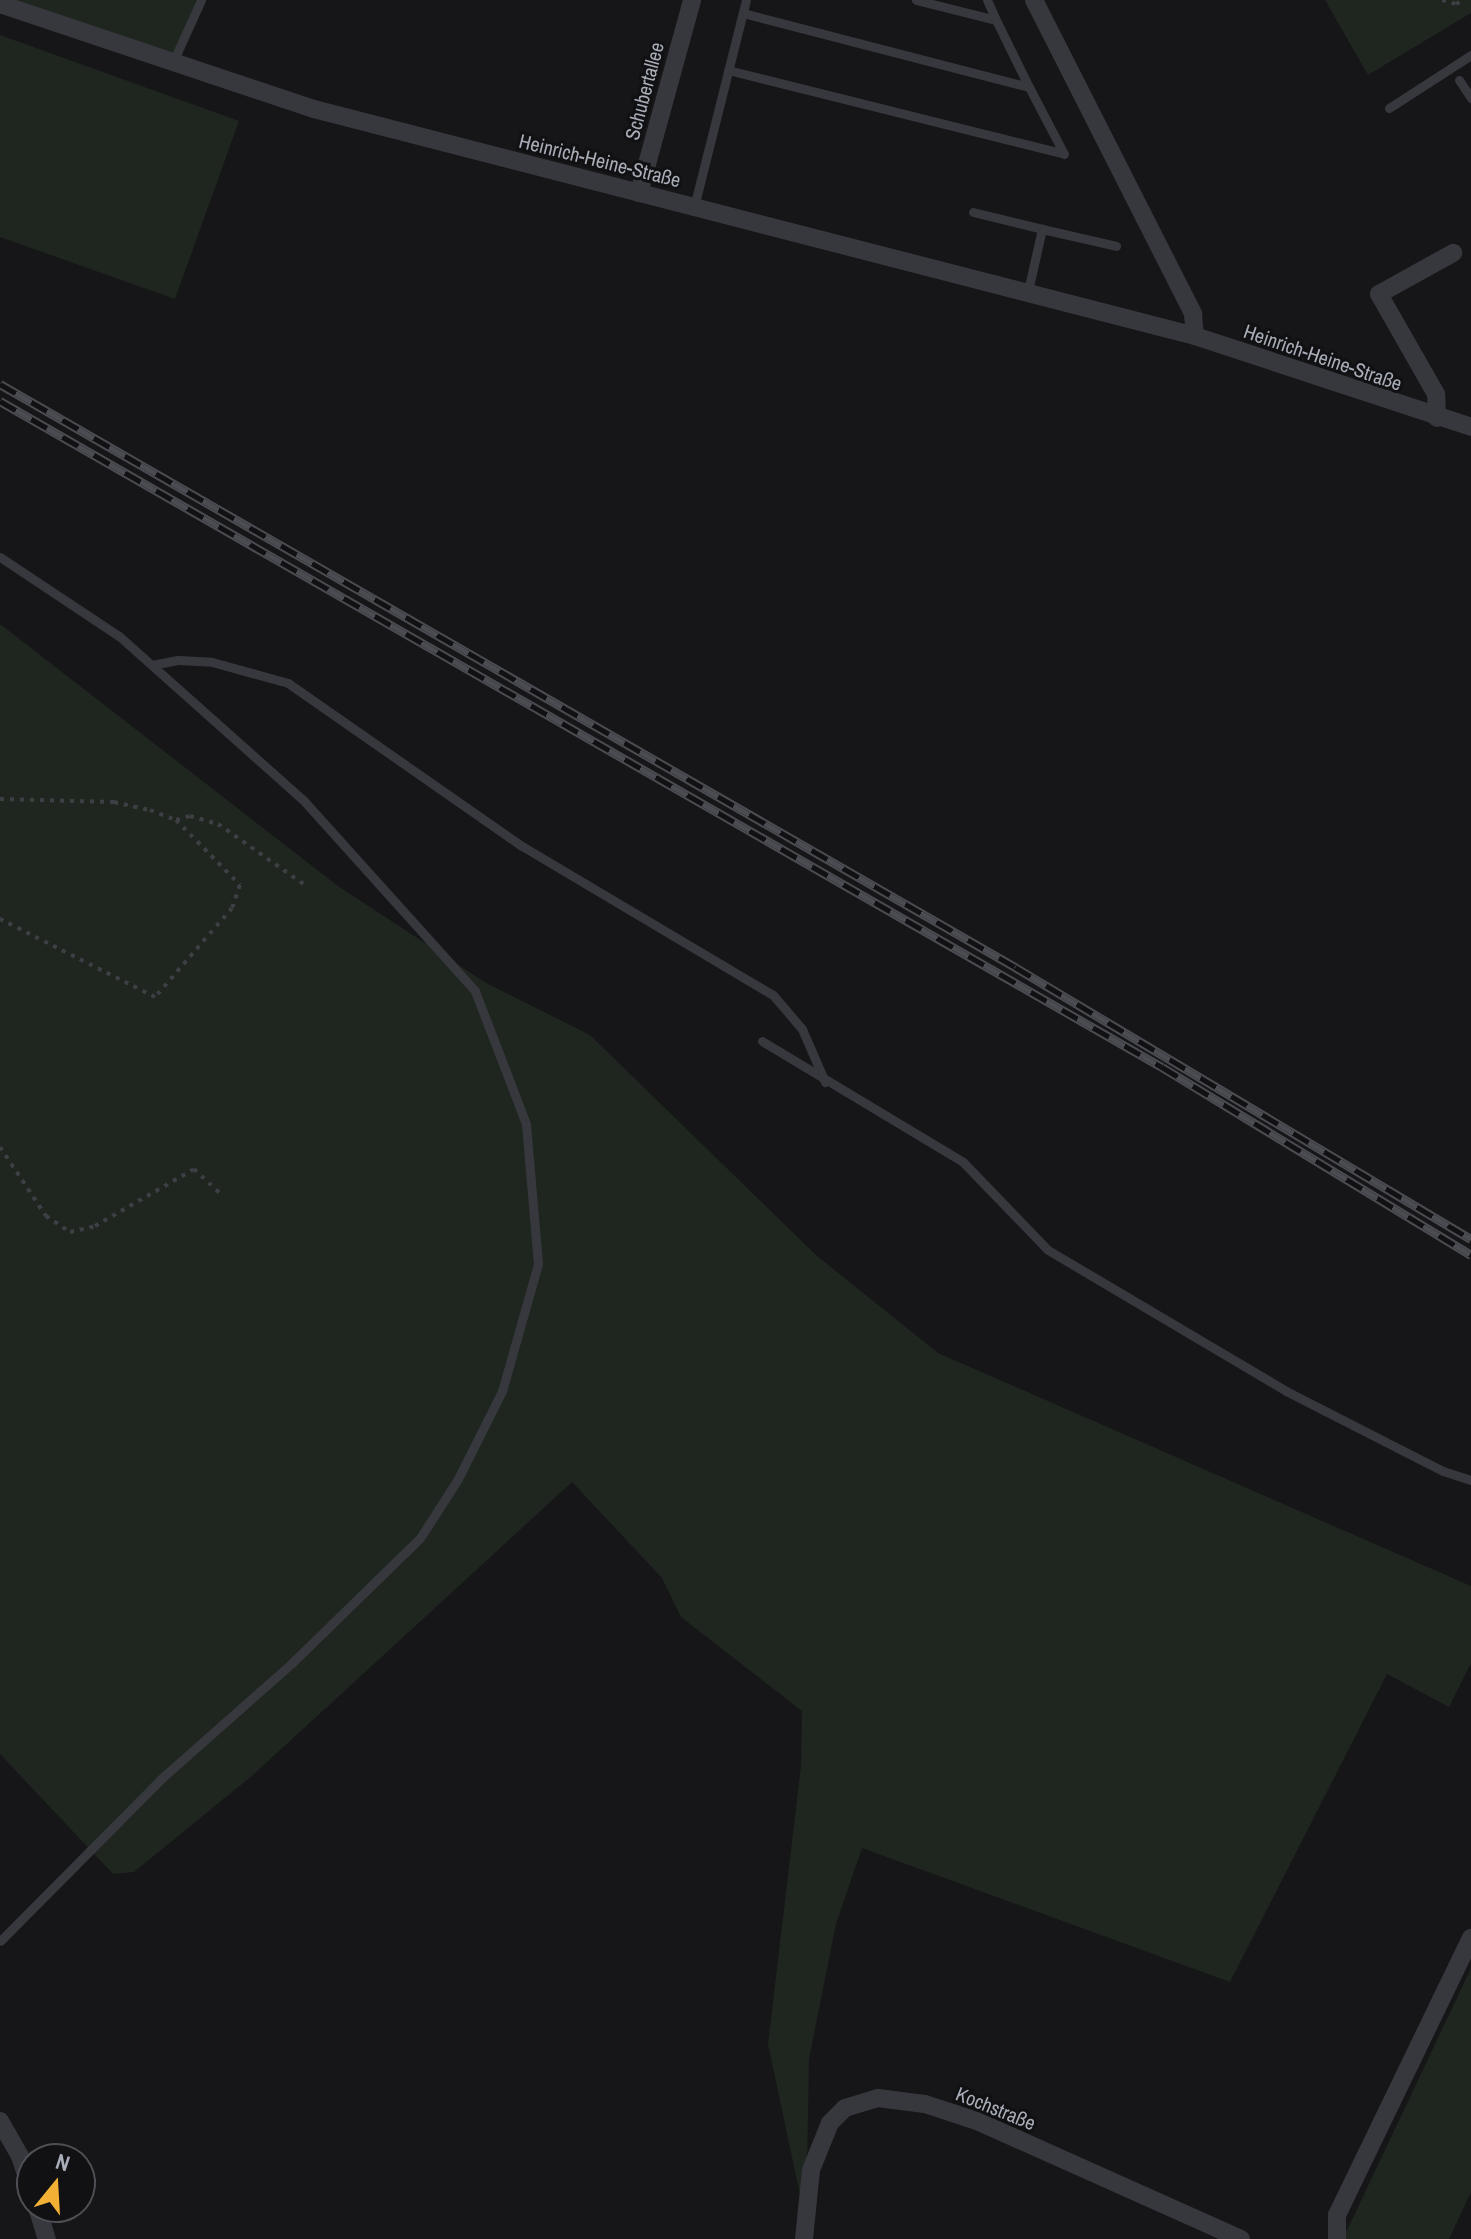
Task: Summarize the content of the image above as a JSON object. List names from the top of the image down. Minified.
{"streets":{"street":["Schubertallee","Heinrich-Heine-Straße","Kochstraße"]},"crossings":[["Schubertallee","Heinrich-Heine-Straße"]],"north":"top"}
